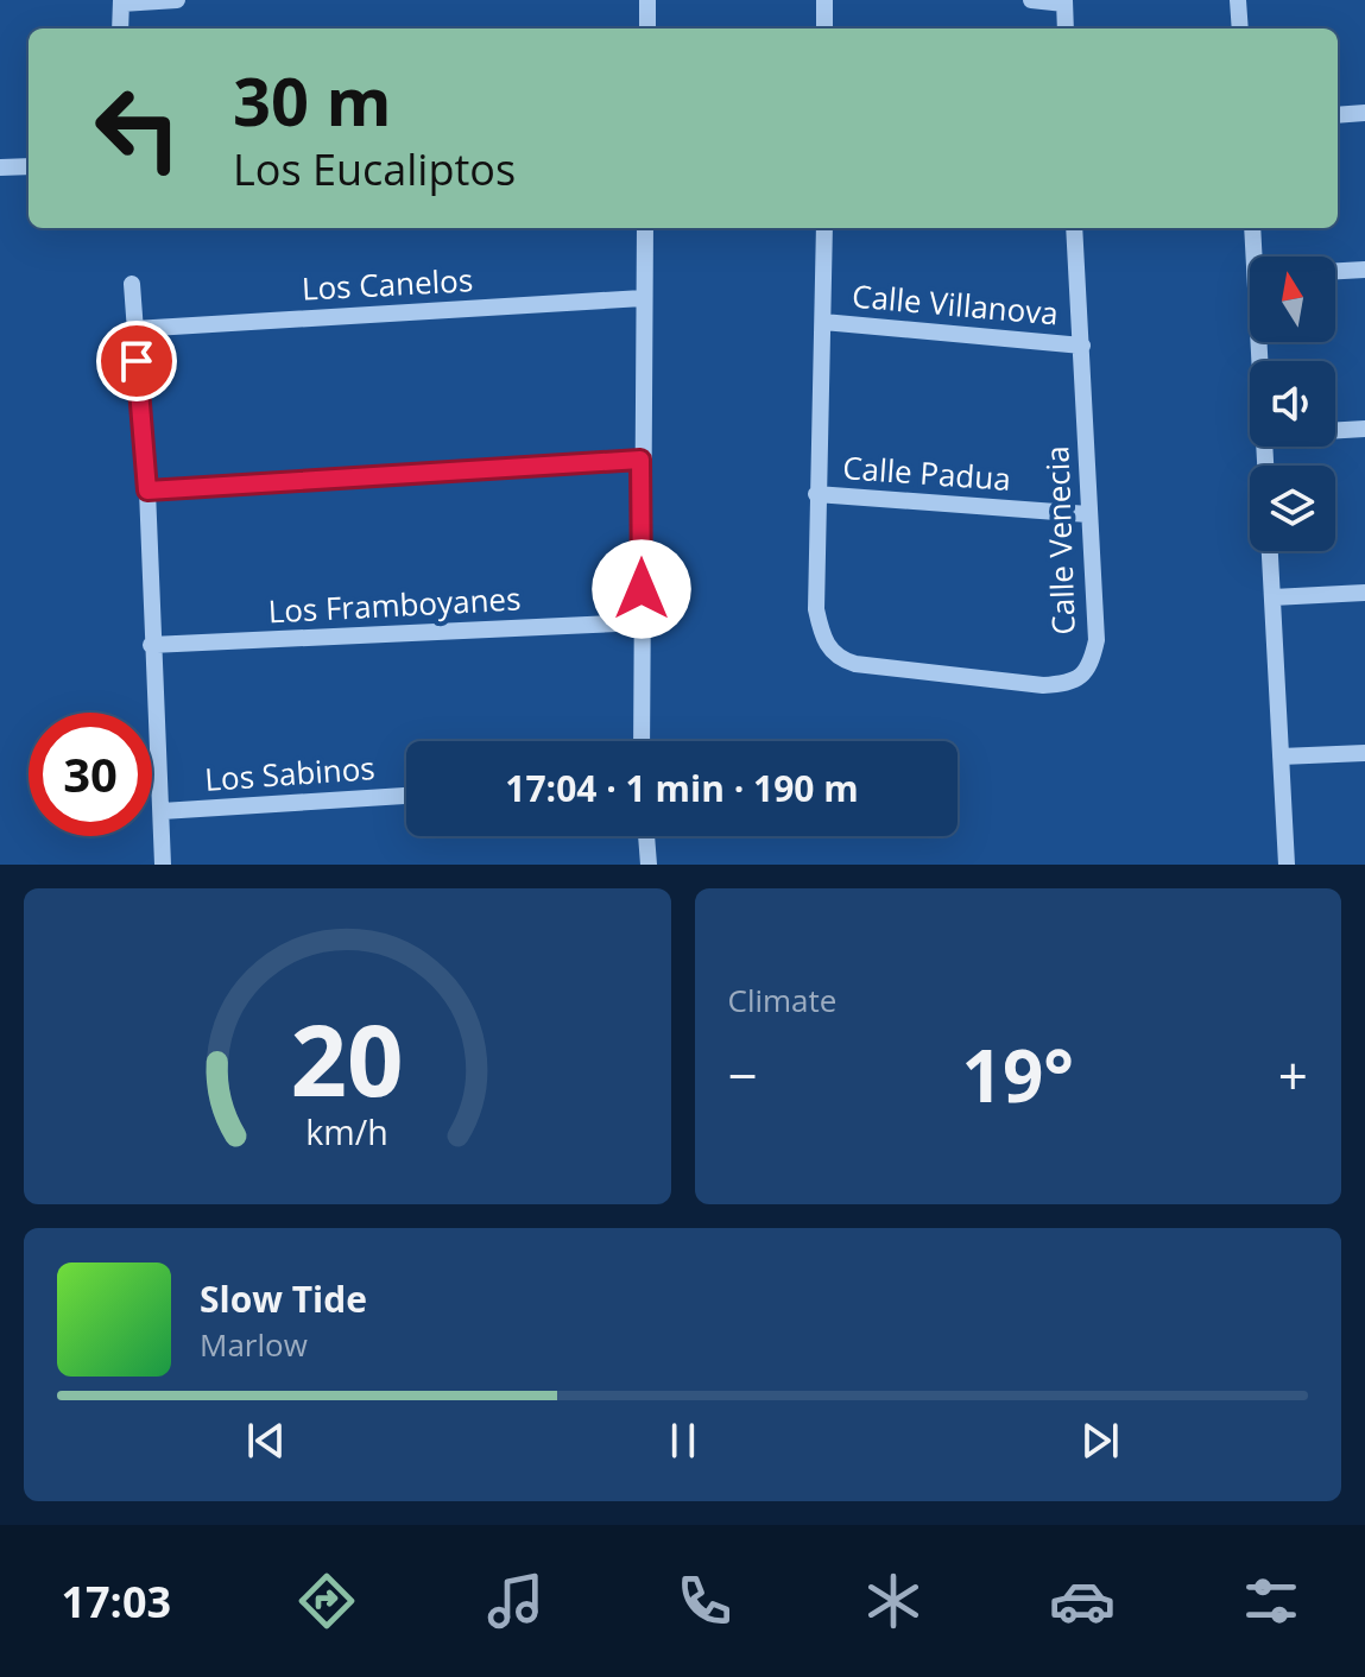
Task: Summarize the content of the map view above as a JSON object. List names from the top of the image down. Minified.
{"streets":{"street":["Los Canelos","Calle Villanova","Calle Padua","Calle Venecia","Los Framboyanes","Los Sabinos"]},"crossings":[["Calle Villanova","Calle Venecia"],["Calle Padua","Calle Venecia"]],"north":"top","page":{"turn":["30 m","Los Eucaliptos"],"limit":"30","trip":"17:04 · 1 min · 190 m","tile":"Climate","heat":["−","19°","+"],"song":["Slow Tide","Marlow"],"tabs":"17:03","gauge":["20","km/h"]}}
